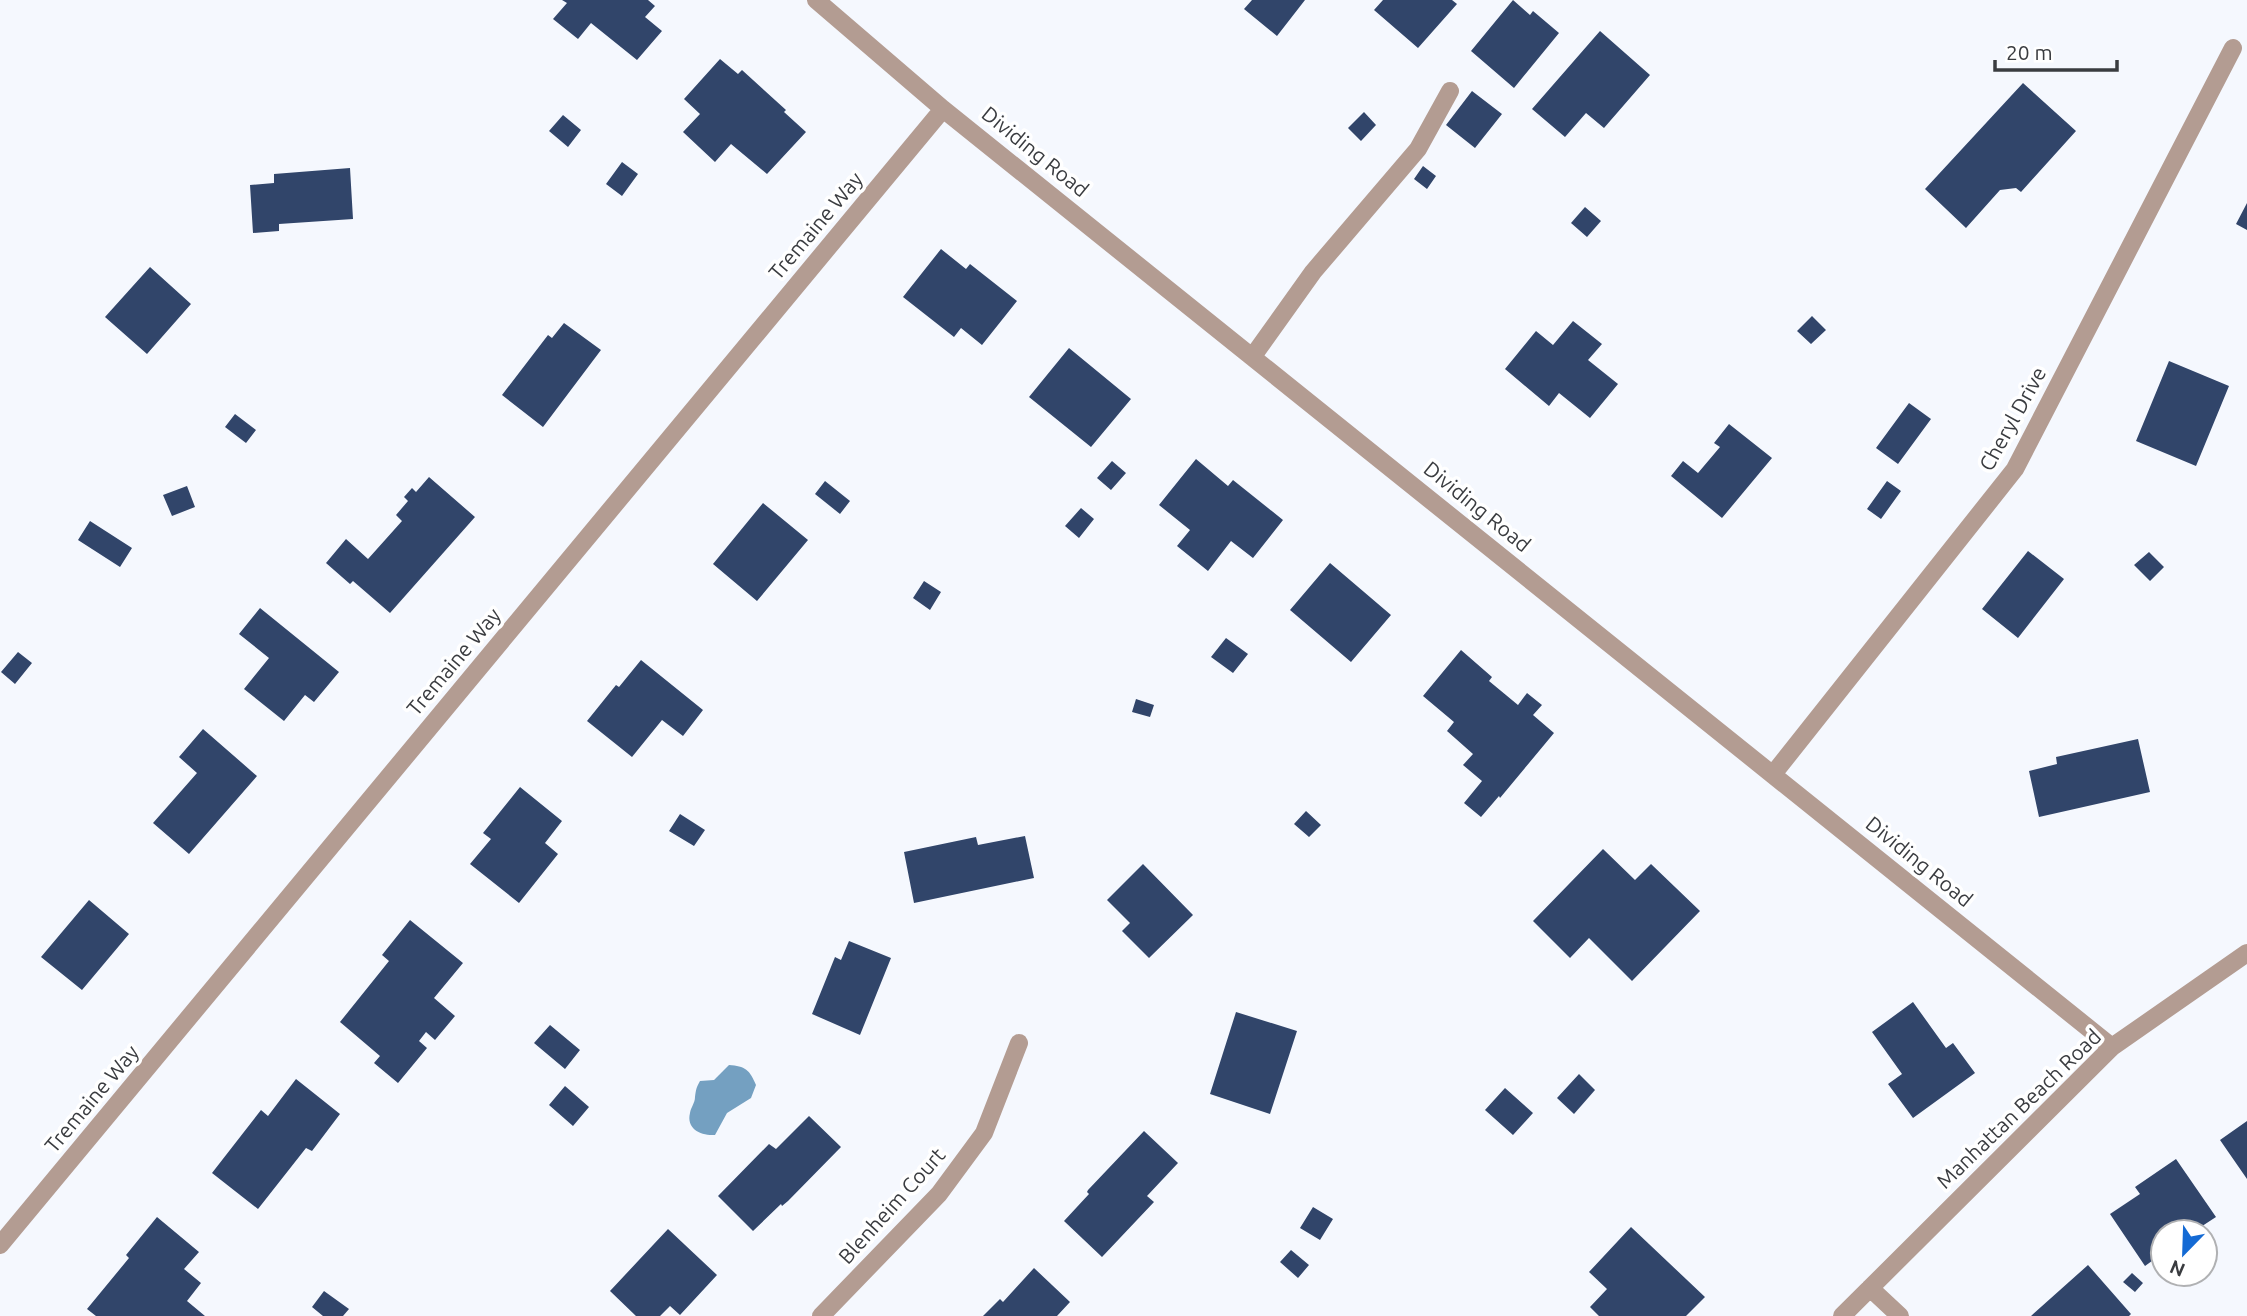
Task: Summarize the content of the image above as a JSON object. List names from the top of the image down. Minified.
{"streets":{"street":["Dividing Road","Tremaine Way","Cheryl Drive","Manhattan Beach Road","Blenheim Court"]},"crossings":[["Dividing Road","Tremaine Way"],["Dividing Road","Cheryl Drive"],["Dividing Road","Manhattan Beach Road"]],"scale_bar":"20 m","north":"bottom left"}
